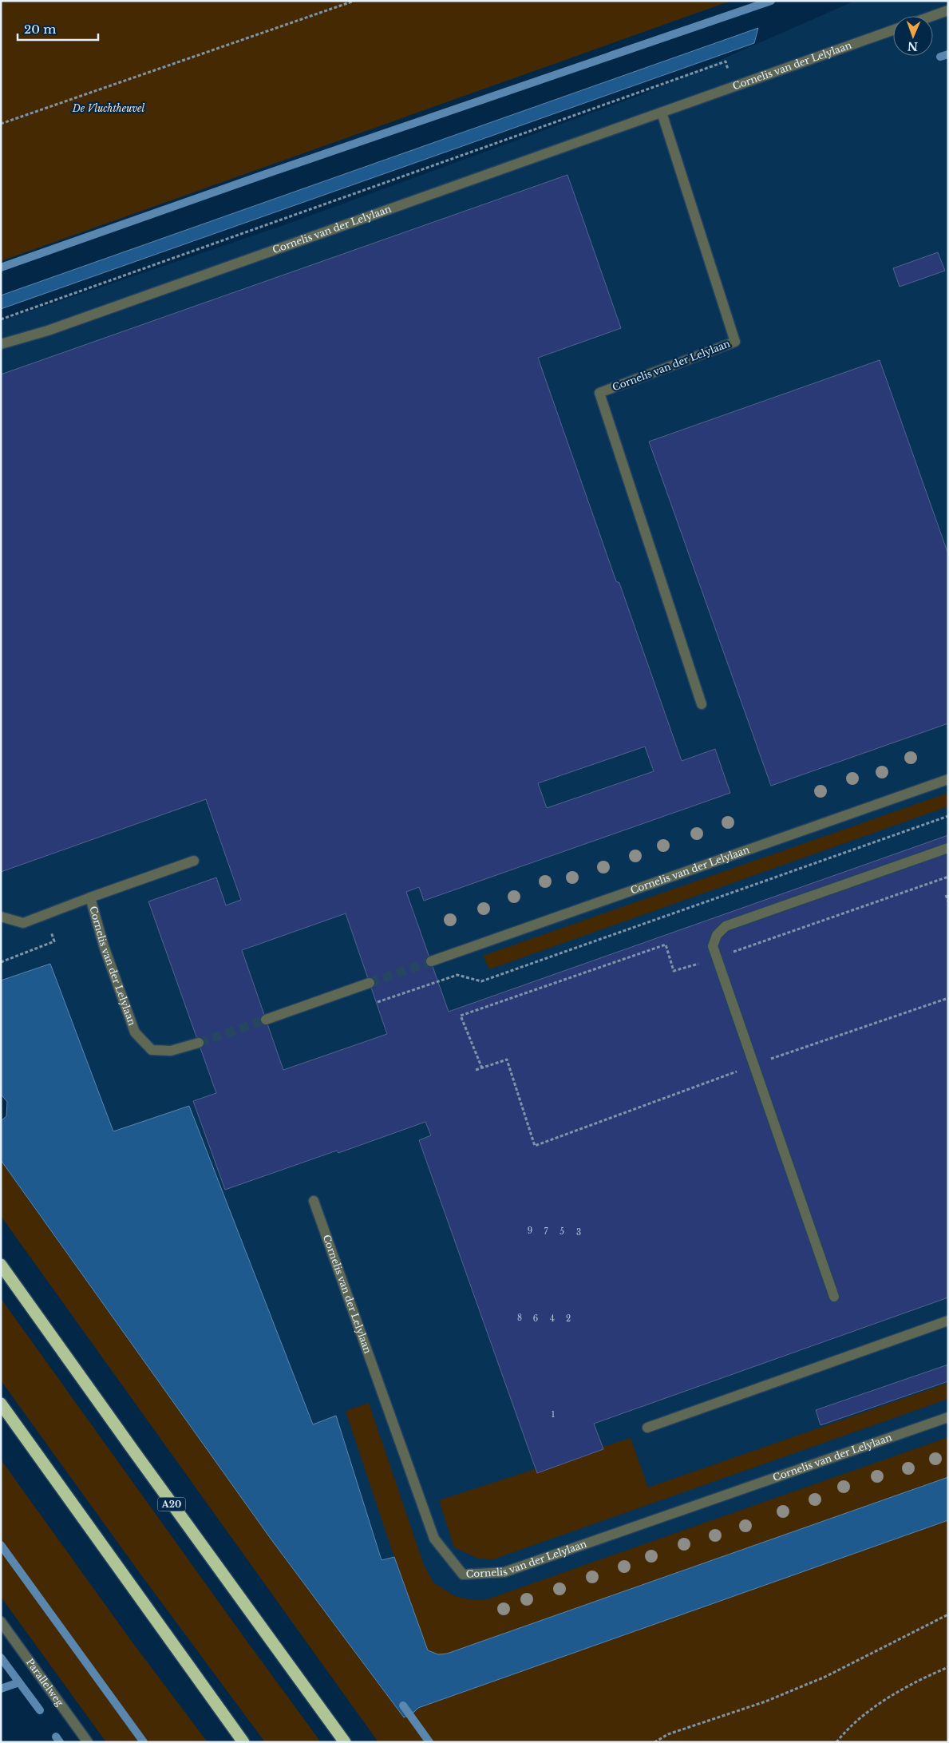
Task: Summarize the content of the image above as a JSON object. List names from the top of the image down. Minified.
{"streets":{"highway":["A20"],"street":["Cornelis van der Lelylaan","Parallelweg"]},"parks":["De Vluchtheuvel"],"house_numbers":["9","7","5","3","8","6","4","2","1"],"scale_bar":"20 m","north":"bottom"}
